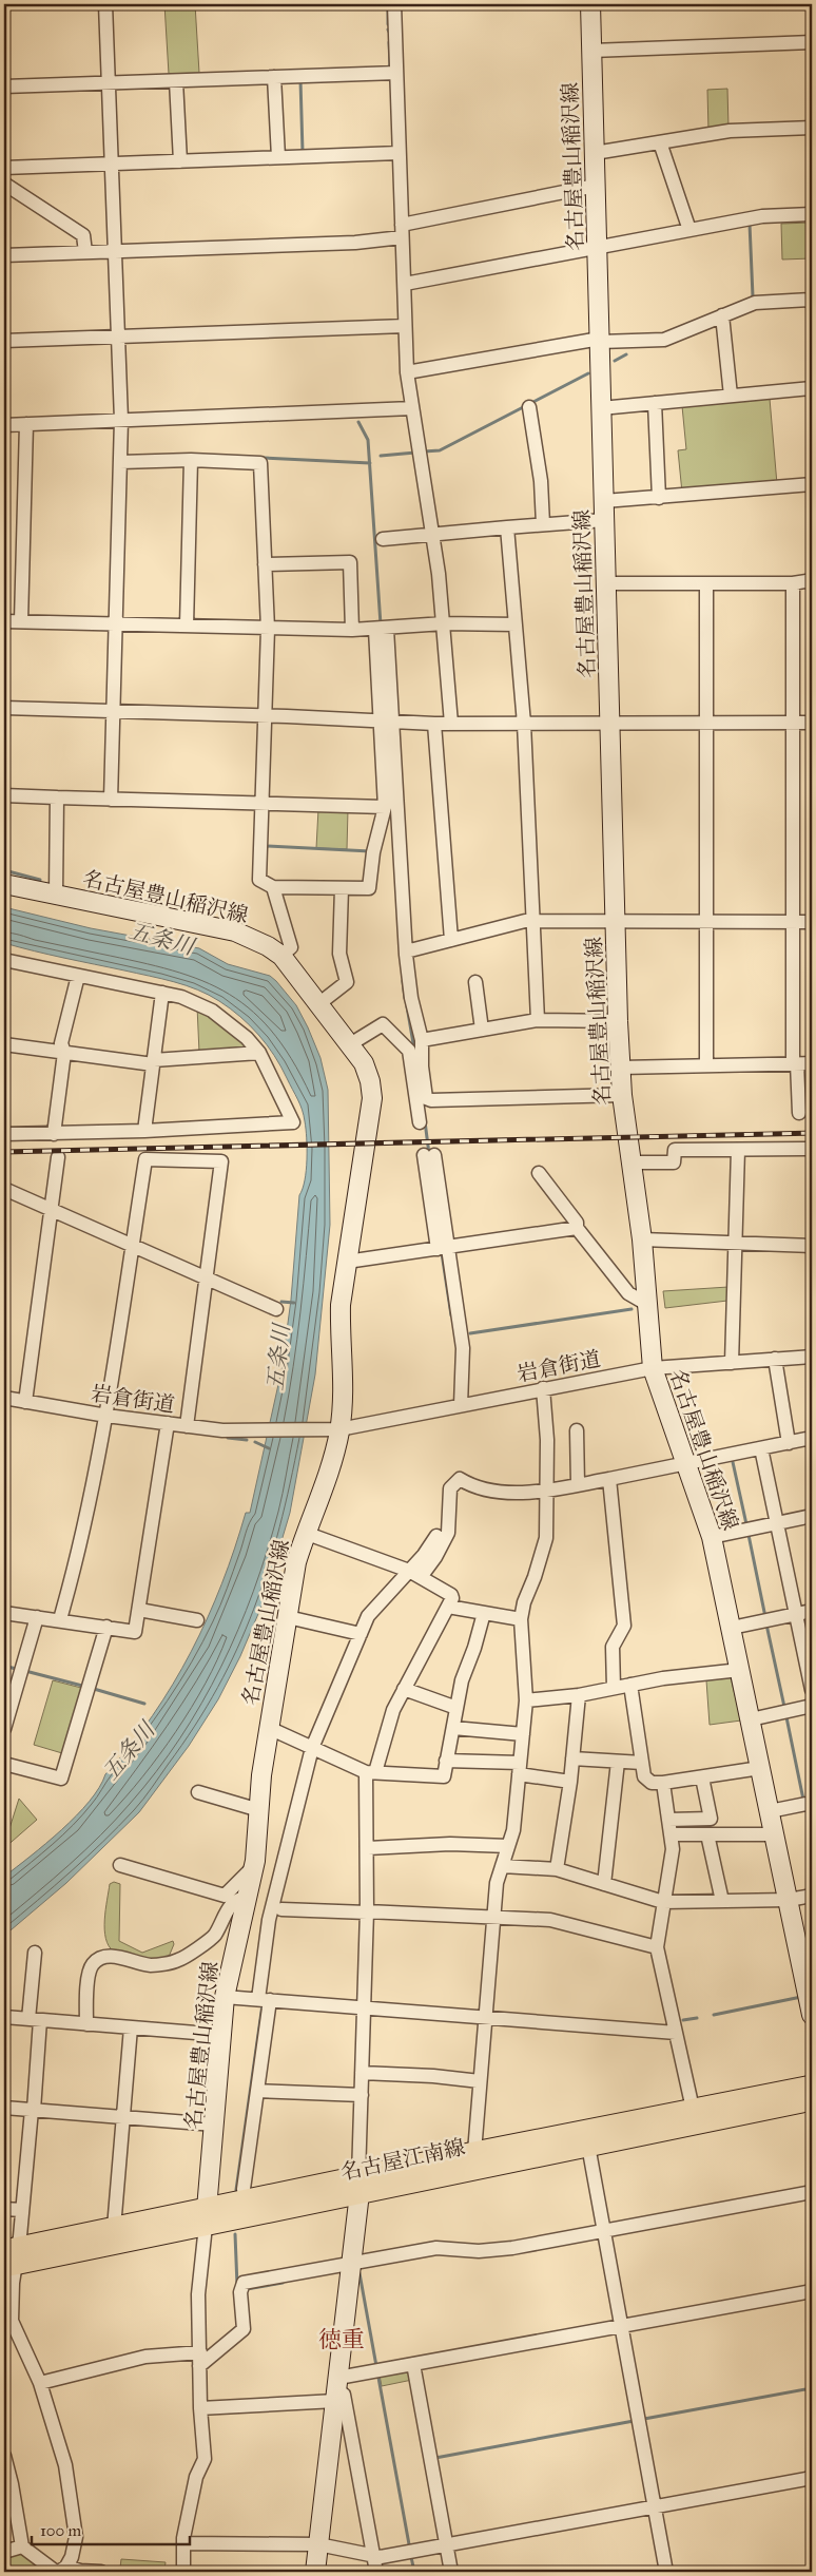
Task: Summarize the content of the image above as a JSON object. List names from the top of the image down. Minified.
{"streets":{"main road":["名古屋豊山稲沢線","名古屋江南線"],"street":["岩倉街道"]},"crossings":[["名古屋豊山稲沢線","岩倉街道"],["名古屋豊山稲沢線","名古屋江南線"]],"districts":["徳重"],"water":["五条川"],"scale_bar":"100 m"}
